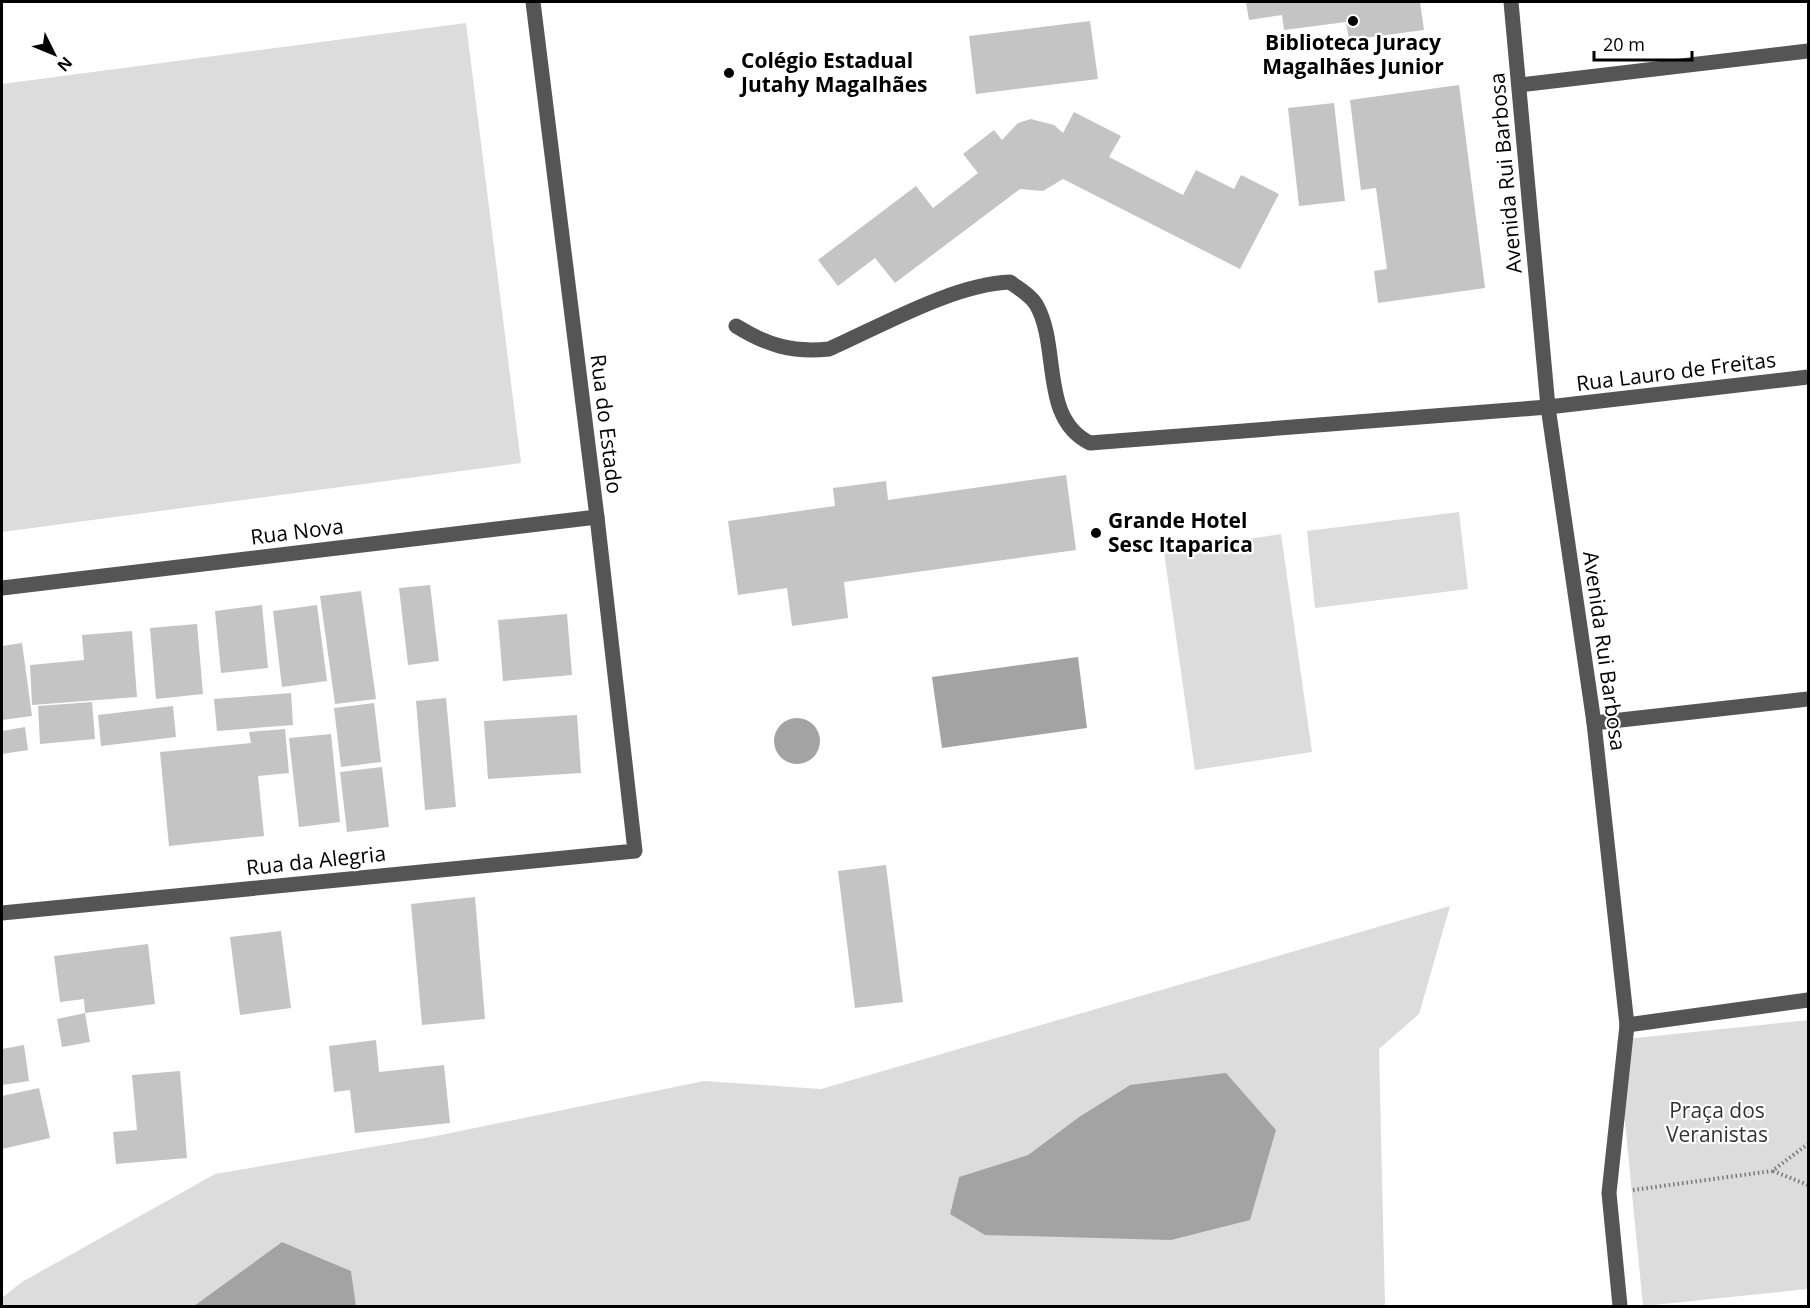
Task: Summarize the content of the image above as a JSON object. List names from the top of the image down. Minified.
{"streets":{"street":["Avenida Rui Barbosa","Rua Lauro de Freitas","Rua do Estado","Rua Nova","Rua da Alegria"]},"crossings":[["Avenida Rui Barbosa","Rua Lauro de Freitas"],["Rua do Estado","Rua Nova"],["Rua do Estado","Rua da Alegria"]],"parks":["Praça dos Veranistas"],"places":["Biblioteca Juracy Magalhães Junior","Colégio Estadual Jutahy Magalhães","Grande Hotel Sesc Itaparica"],"scale_bar":"20 m","north":"bottom right"}
